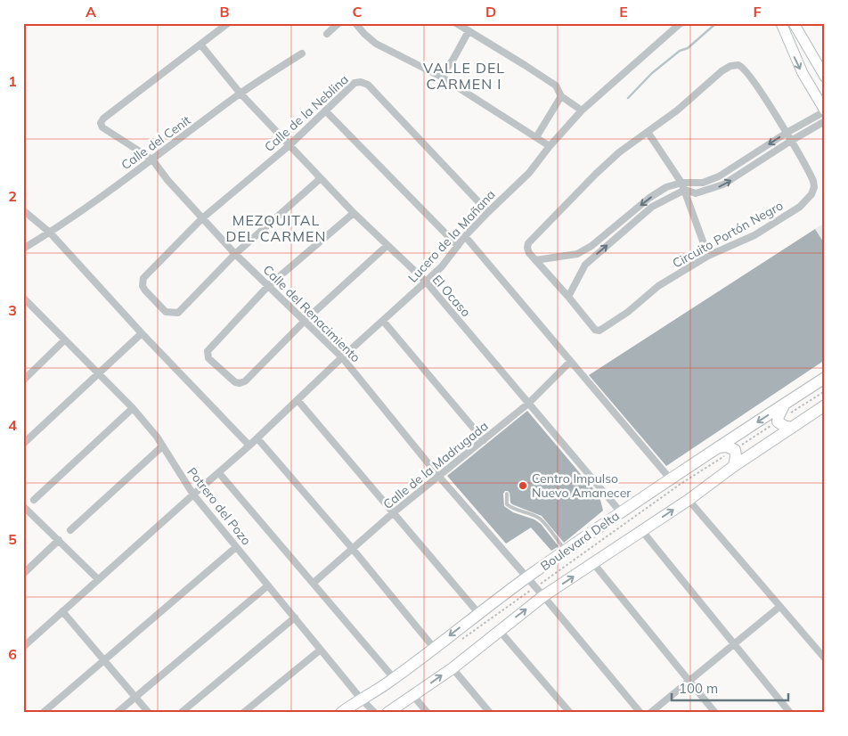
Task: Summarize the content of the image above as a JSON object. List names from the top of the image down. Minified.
{"streets":{"main road":["Boulevard Delta"],"street":["Calle de la Neblina","Calle del Cenit","Circuito Portón Negro","Lucero de la Mañana","El Ocaso","Calle del Renacimiento","Calle de la Madrugada","Potrero del Pozo"]},"crossings":[["Calle de la Neblina","Lucero de la Mañana"],["Calle de la Neblina","El Ocaso"],["Calle de la Neblina","Calle del Renacimiento"],["Calle del Cenit","El Ocaso"],["Calle del Cenit","Calle del Renacimiento"],["Lucero de la Mañana","El Ocaso"],["Lucero de la Mañana","Calle del Renacimiento"],["Lucero de la Mañana","Potrero del Pozo"],["El Ocaso","Calle del Renacimiento"],["El Ocaso","Calle de la Madrugada"],["El Ocaso","Boulevard Delta"],["Calle del Renacimiento","Calle de la Madrugada"],["Calle del Renacimiento","Boulevard Delta"],["Potrero del Pozo","Boulevard Delta"]],"districts":["VALLE DEL CARMEN I","MEZQUITAL DEL CARMEN"],"places":["Centro Impulso Nuevo Amanecer"],"scale_bar":"100 m","grid":{"columns":["A","B","C","D","E","F"],"rows":["1","2","3","4","5","6"]}}
